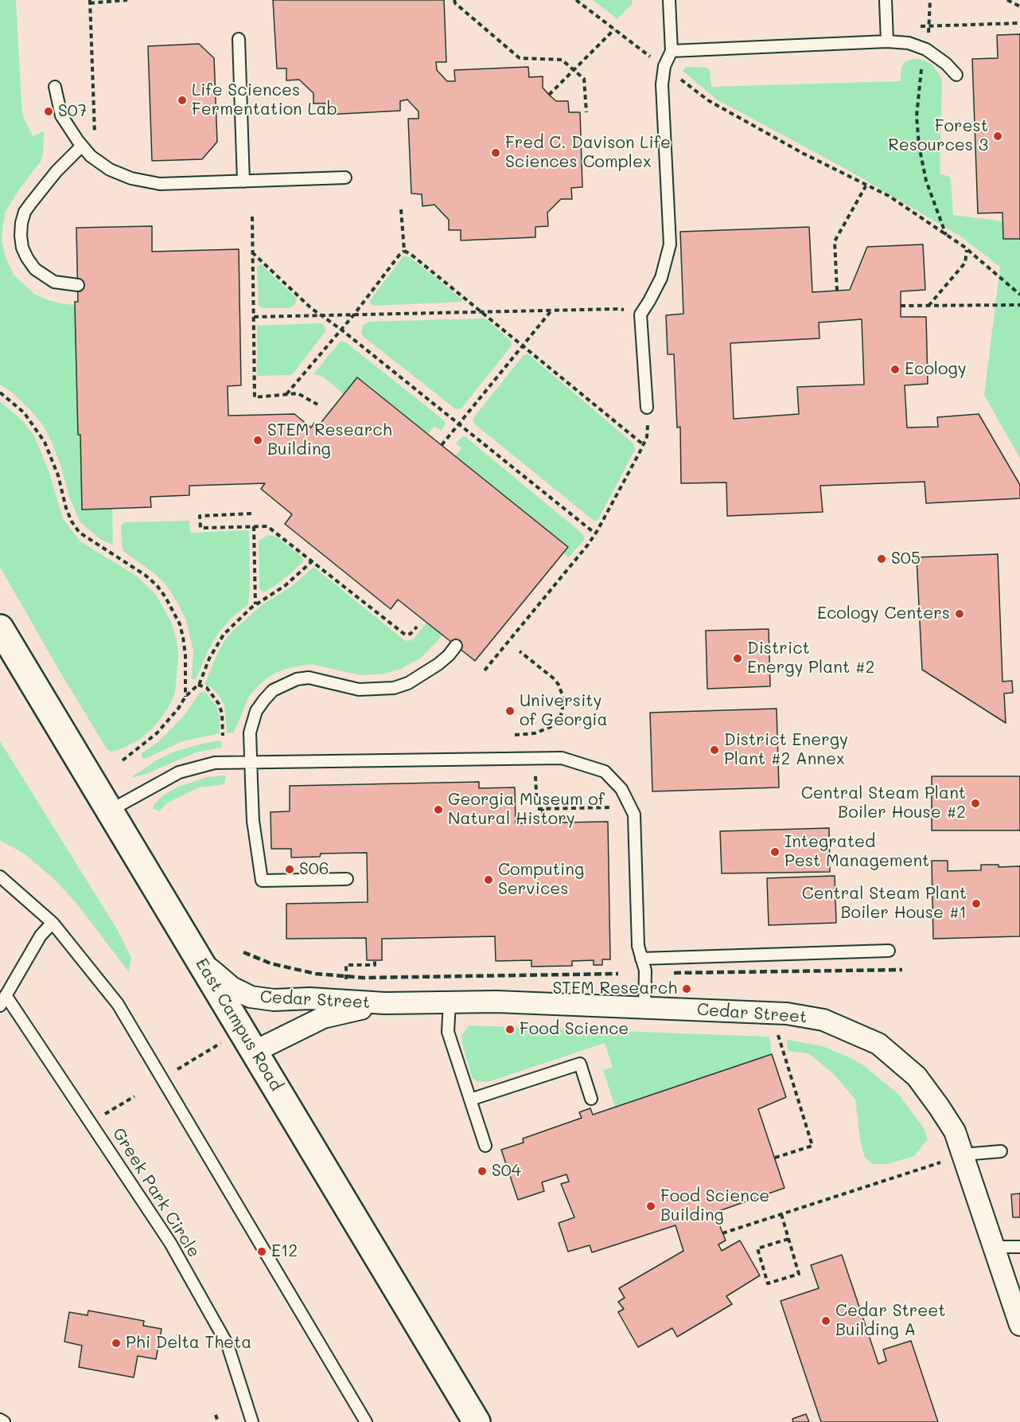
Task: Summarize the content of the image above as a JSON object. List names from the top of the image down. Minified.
{"streets":{"main road":["East Campus Road"],"street":["Cedar Street"],"lane":["Greek Park Circle"]},"crossings":[["Cedar Street","East Campus Road"]],"places":["Life Sciences Fermentation Lab","S07","Forest Resources 3","Fred C. Davison Life Sciences Complex","Ecology","STEM Research Building","S05","Ecology Centers","District Energy Plant #2","University of Georgia","District Energy Plant #2 Annex","Central Steam Plant Boiler House #2","Georgia Museum of Natural History","Integrated Pest Management","S06","Computing Services","Central Steam Plant Boiler House #1","STEM Research","Food Science","S04","Food Science Building","E12","Cedar Street Building A","Phi Delta Theta"]}
